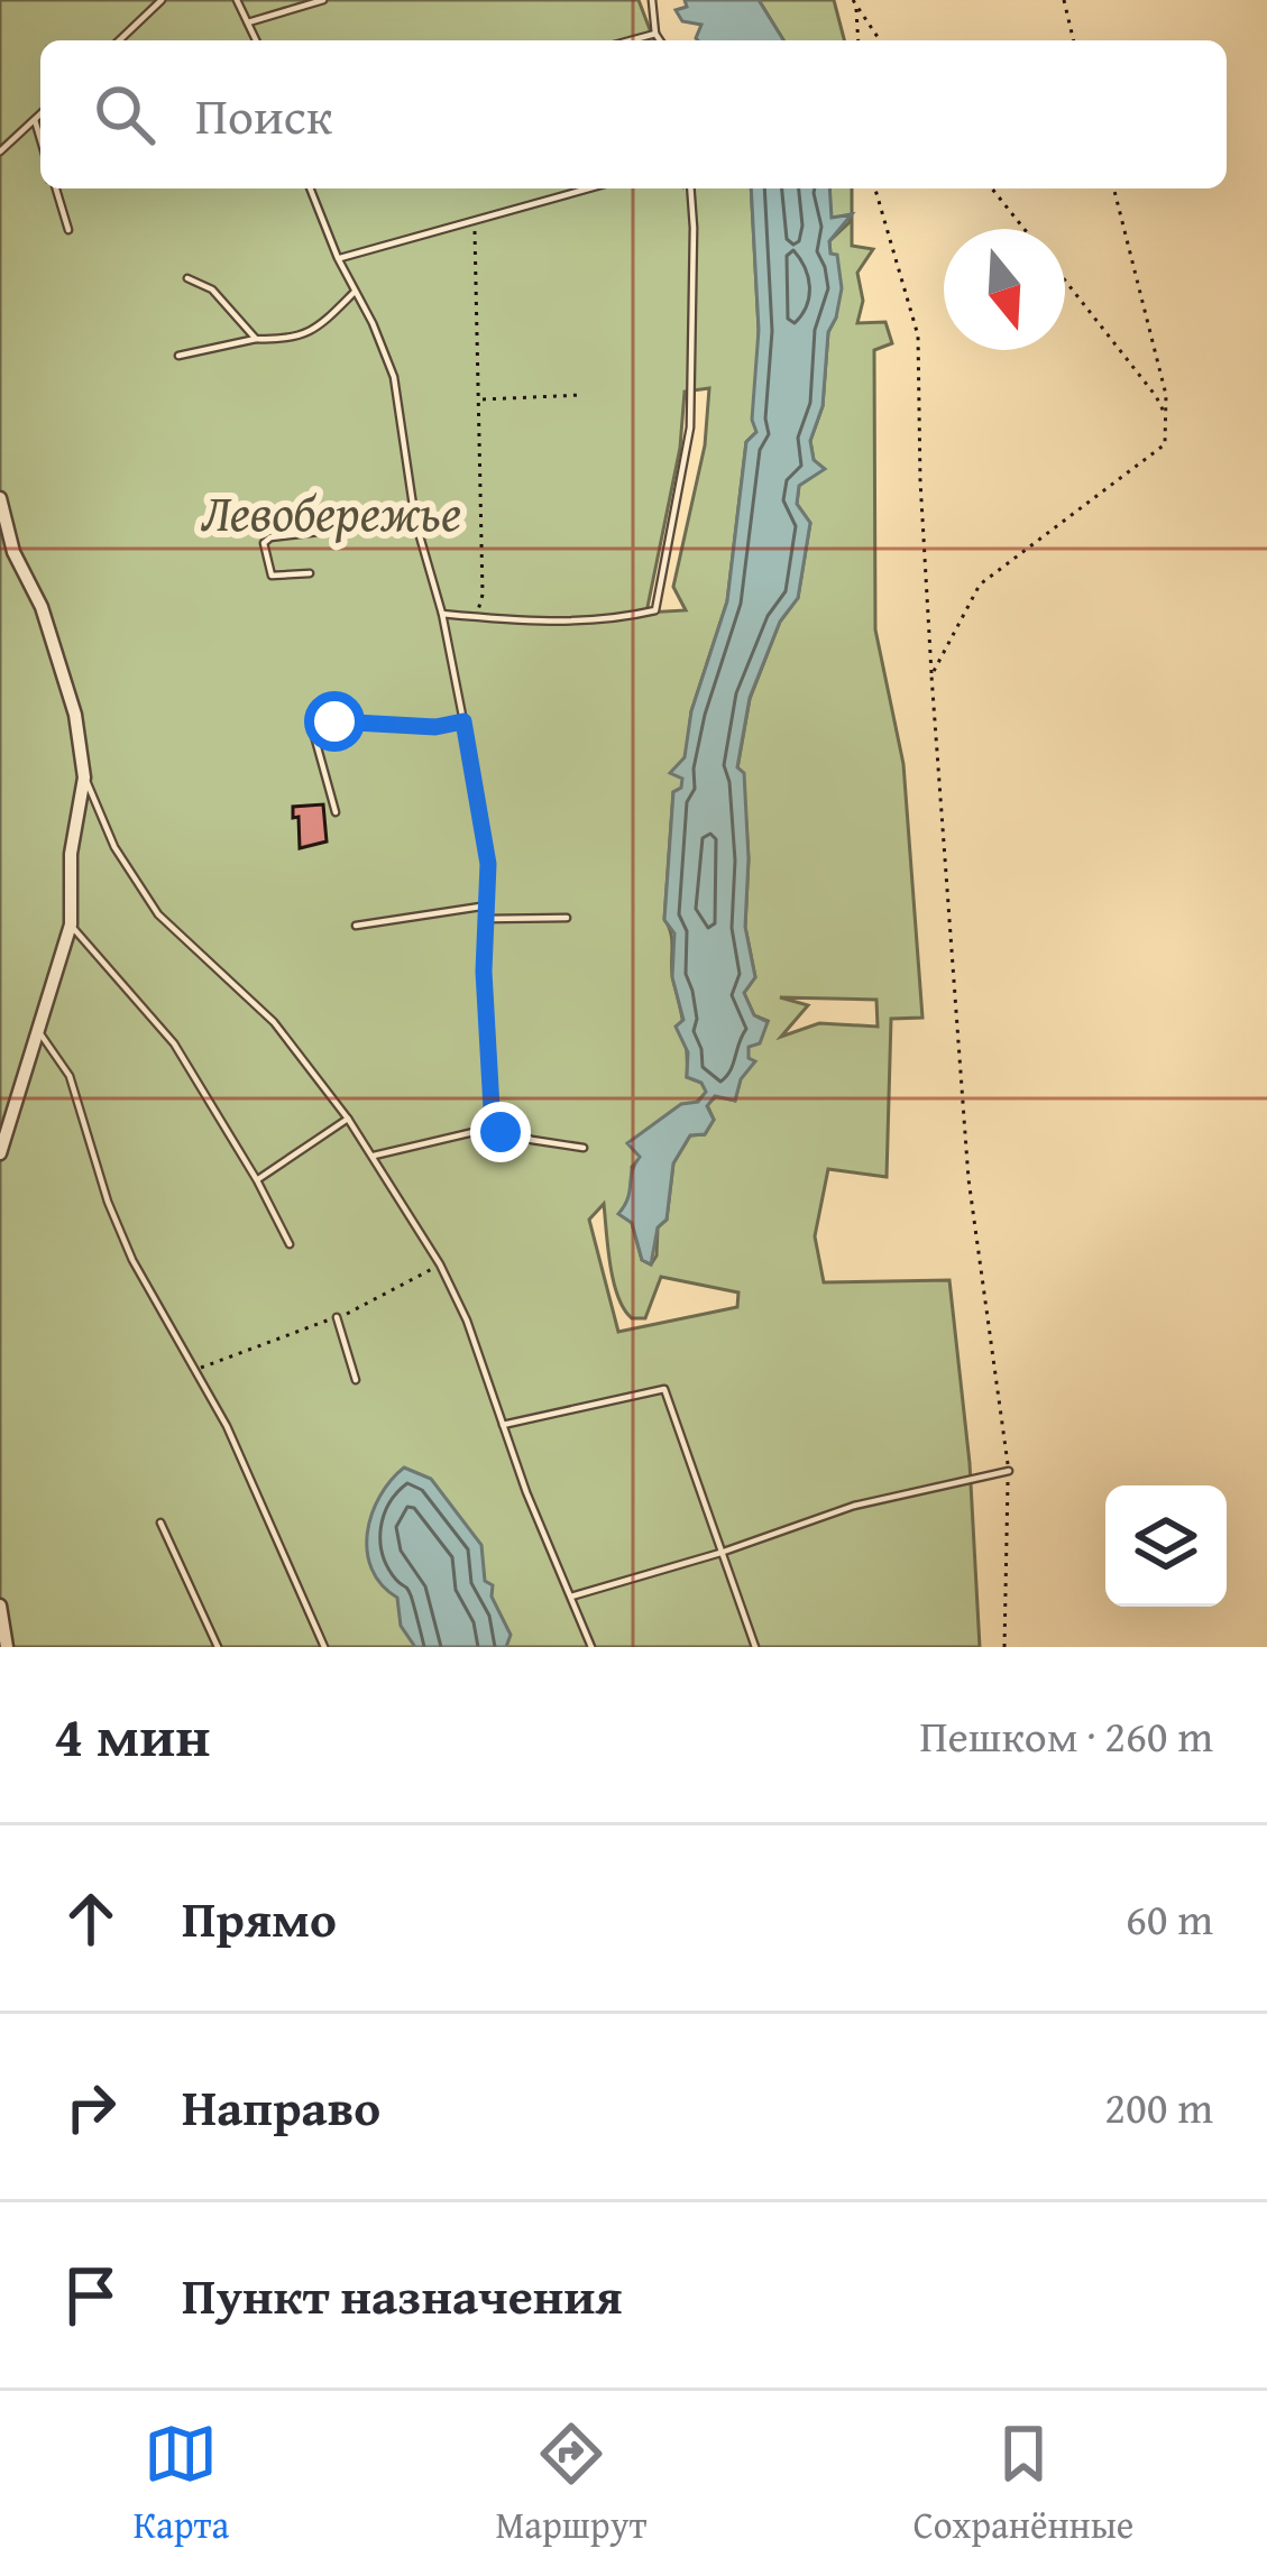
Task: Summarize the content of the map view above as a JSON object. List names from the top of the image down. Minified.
{"parks":["Левобережье"],"north":"bottom","page":{"search":"Поиск","heading":["4 мин","Пешком · 260 m"],"list":[["Прямо","60 m"],["Направо","200 m"],"Пункт назначения"],"nav":["Карта","Маршрут","Сохранённые"]}}
